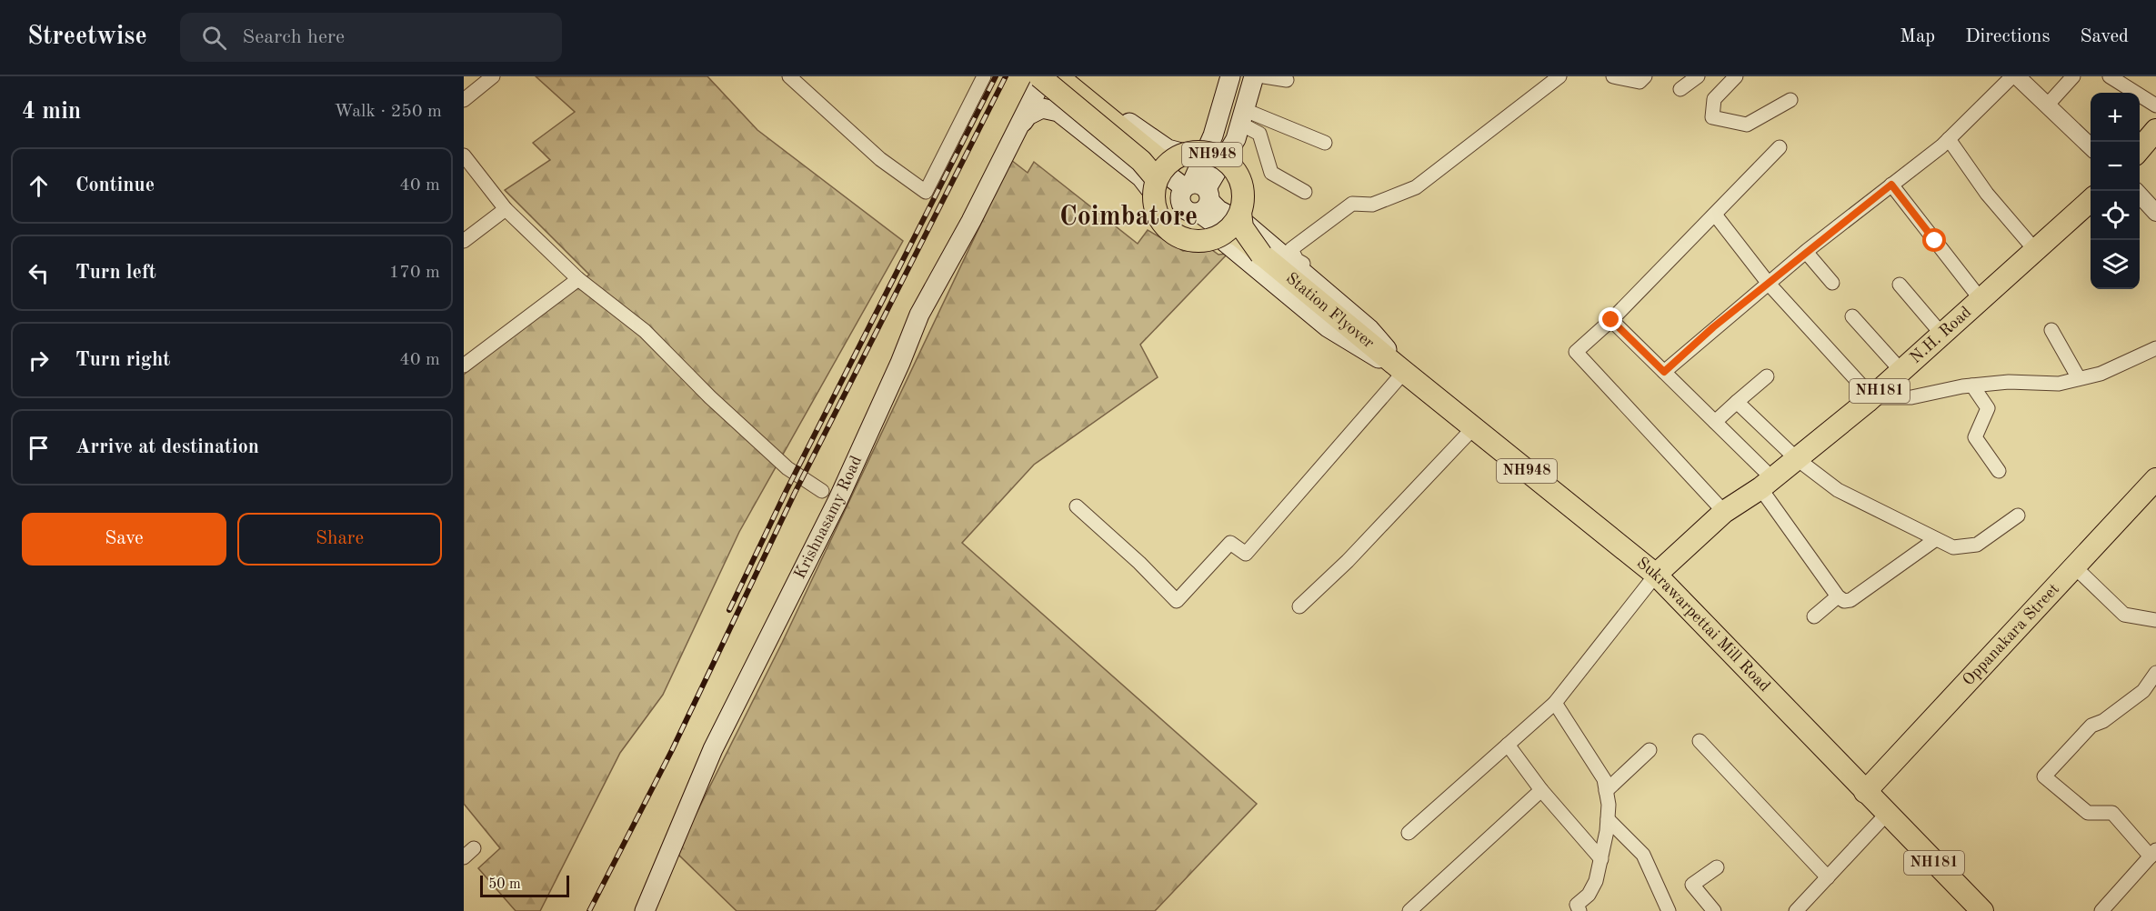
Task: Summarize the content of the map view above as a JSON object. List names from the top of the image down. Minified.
{"streets":{"highway":["NH948","Station Flyover","N.H. Road","NH181","Sukrawarpettai Mill Road","Oppanakara Street"],"main road":["Krishnasamy Road"]},"crossings":[["NH948","Station Flyover"],["NH948","Krishnasamy Road"],["Station Flyover","Krishnasamy Road"],["Station Flyover","Sukrawarpettai Mill Road"],["N.H. Road","Sukrawarpettai Mill Road"],["Sukrawarpettai Mill Road","Oppanakara Street"]],"districts":["Coimbatore"],"scale_bar":"50 m","page":{"header":"Streetwise","search":"Search here","nav":["Map","Directions","Saved"],"heading":["4 min","Walk · 250 m"],"map_buttons":["+","−"],"list":[["Continue","40 m"],["Turn left","170 m"],["Turn right","40 m"],"Arrive at destination"],"buttons":["Save","Share"],"scale":"50 m"}}
